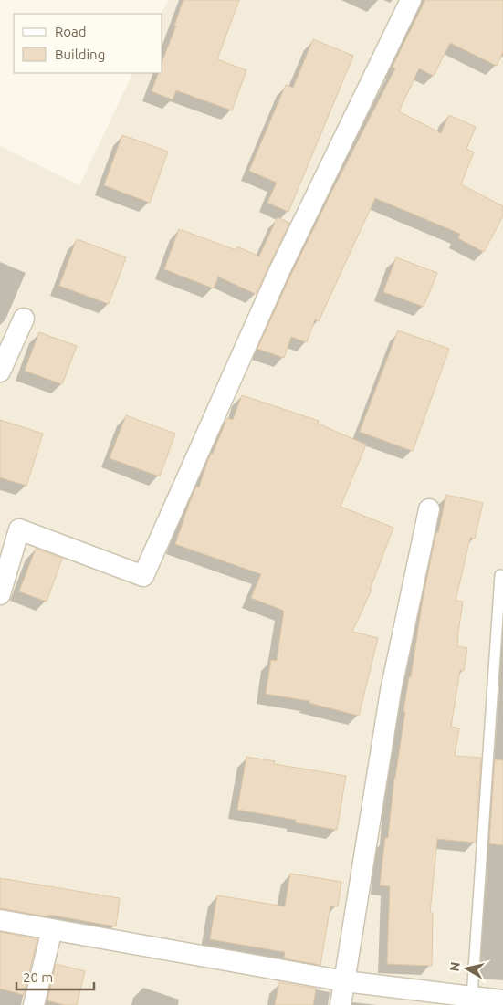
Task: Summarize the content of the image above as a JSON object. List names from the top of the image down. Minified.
{"legend":["Road","Building"],"scale_bar":"20 m","north":"left"}
